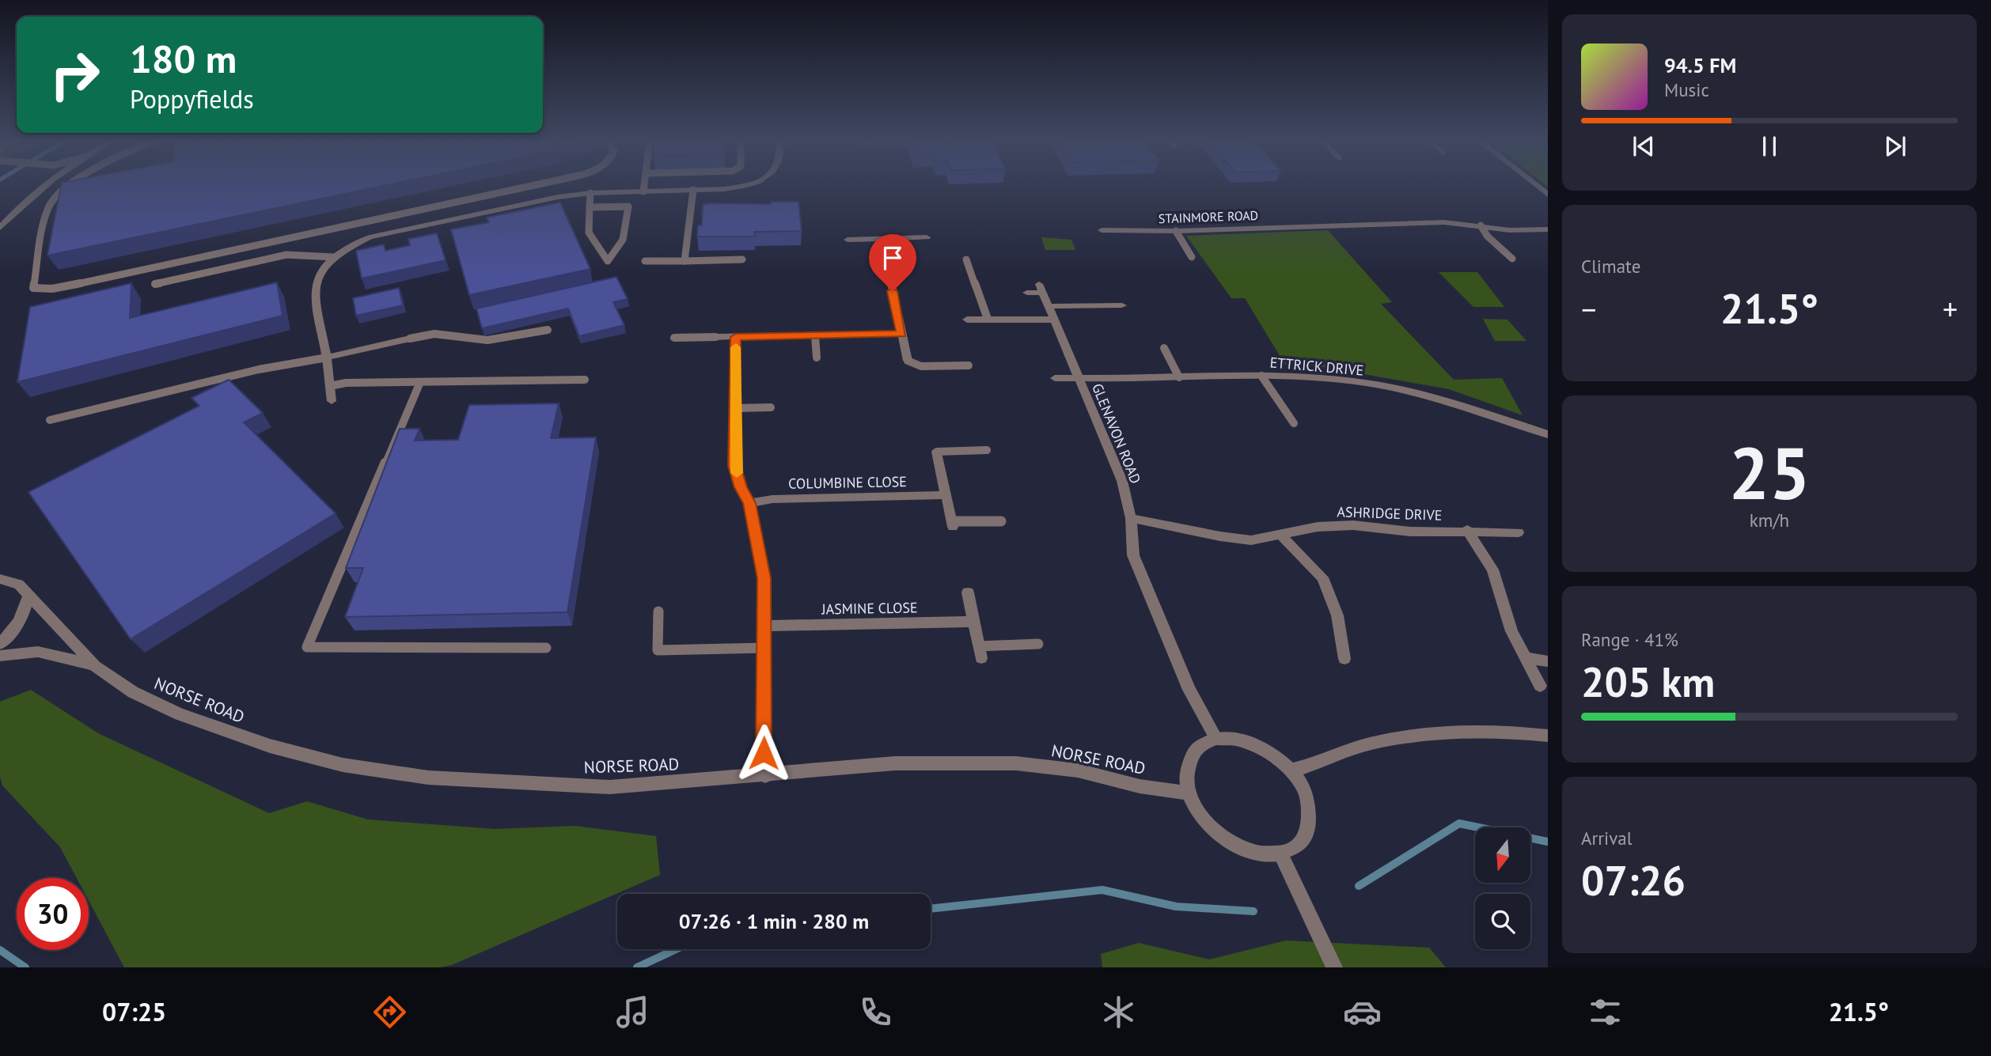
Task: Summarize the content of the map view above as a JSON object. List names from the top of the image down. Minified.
{"streets":{"street":["STAINMORE ROAD","ETTRICK DRIVE","GLENAVON ROAD","COLUMBINE CLOSE","ASHRIDGE DRIVE","JASMINE CLOSE","NORSE ROAD"]},"crossings":[["ETTRICK DRIVE","GLENAVON ROAD"],["GLENAVON ROAD","ASHRIDGE DRIVE"],["GLENAVON ROAD","NORSE ROAD"]],"north":"bottom","page":{"turn":["180 m","Poppyfields"],"song":["94.5 FM","Music"],"tile":["Climate",["25","km/h"],["Range · 41%","205 km"],["Arrival","07:26"]],"heat":["−","21.5°","+"],"limit":"30","trip":"07:26 · 1 min · 280 m","tabs":["07:25","21.5°"]}}
